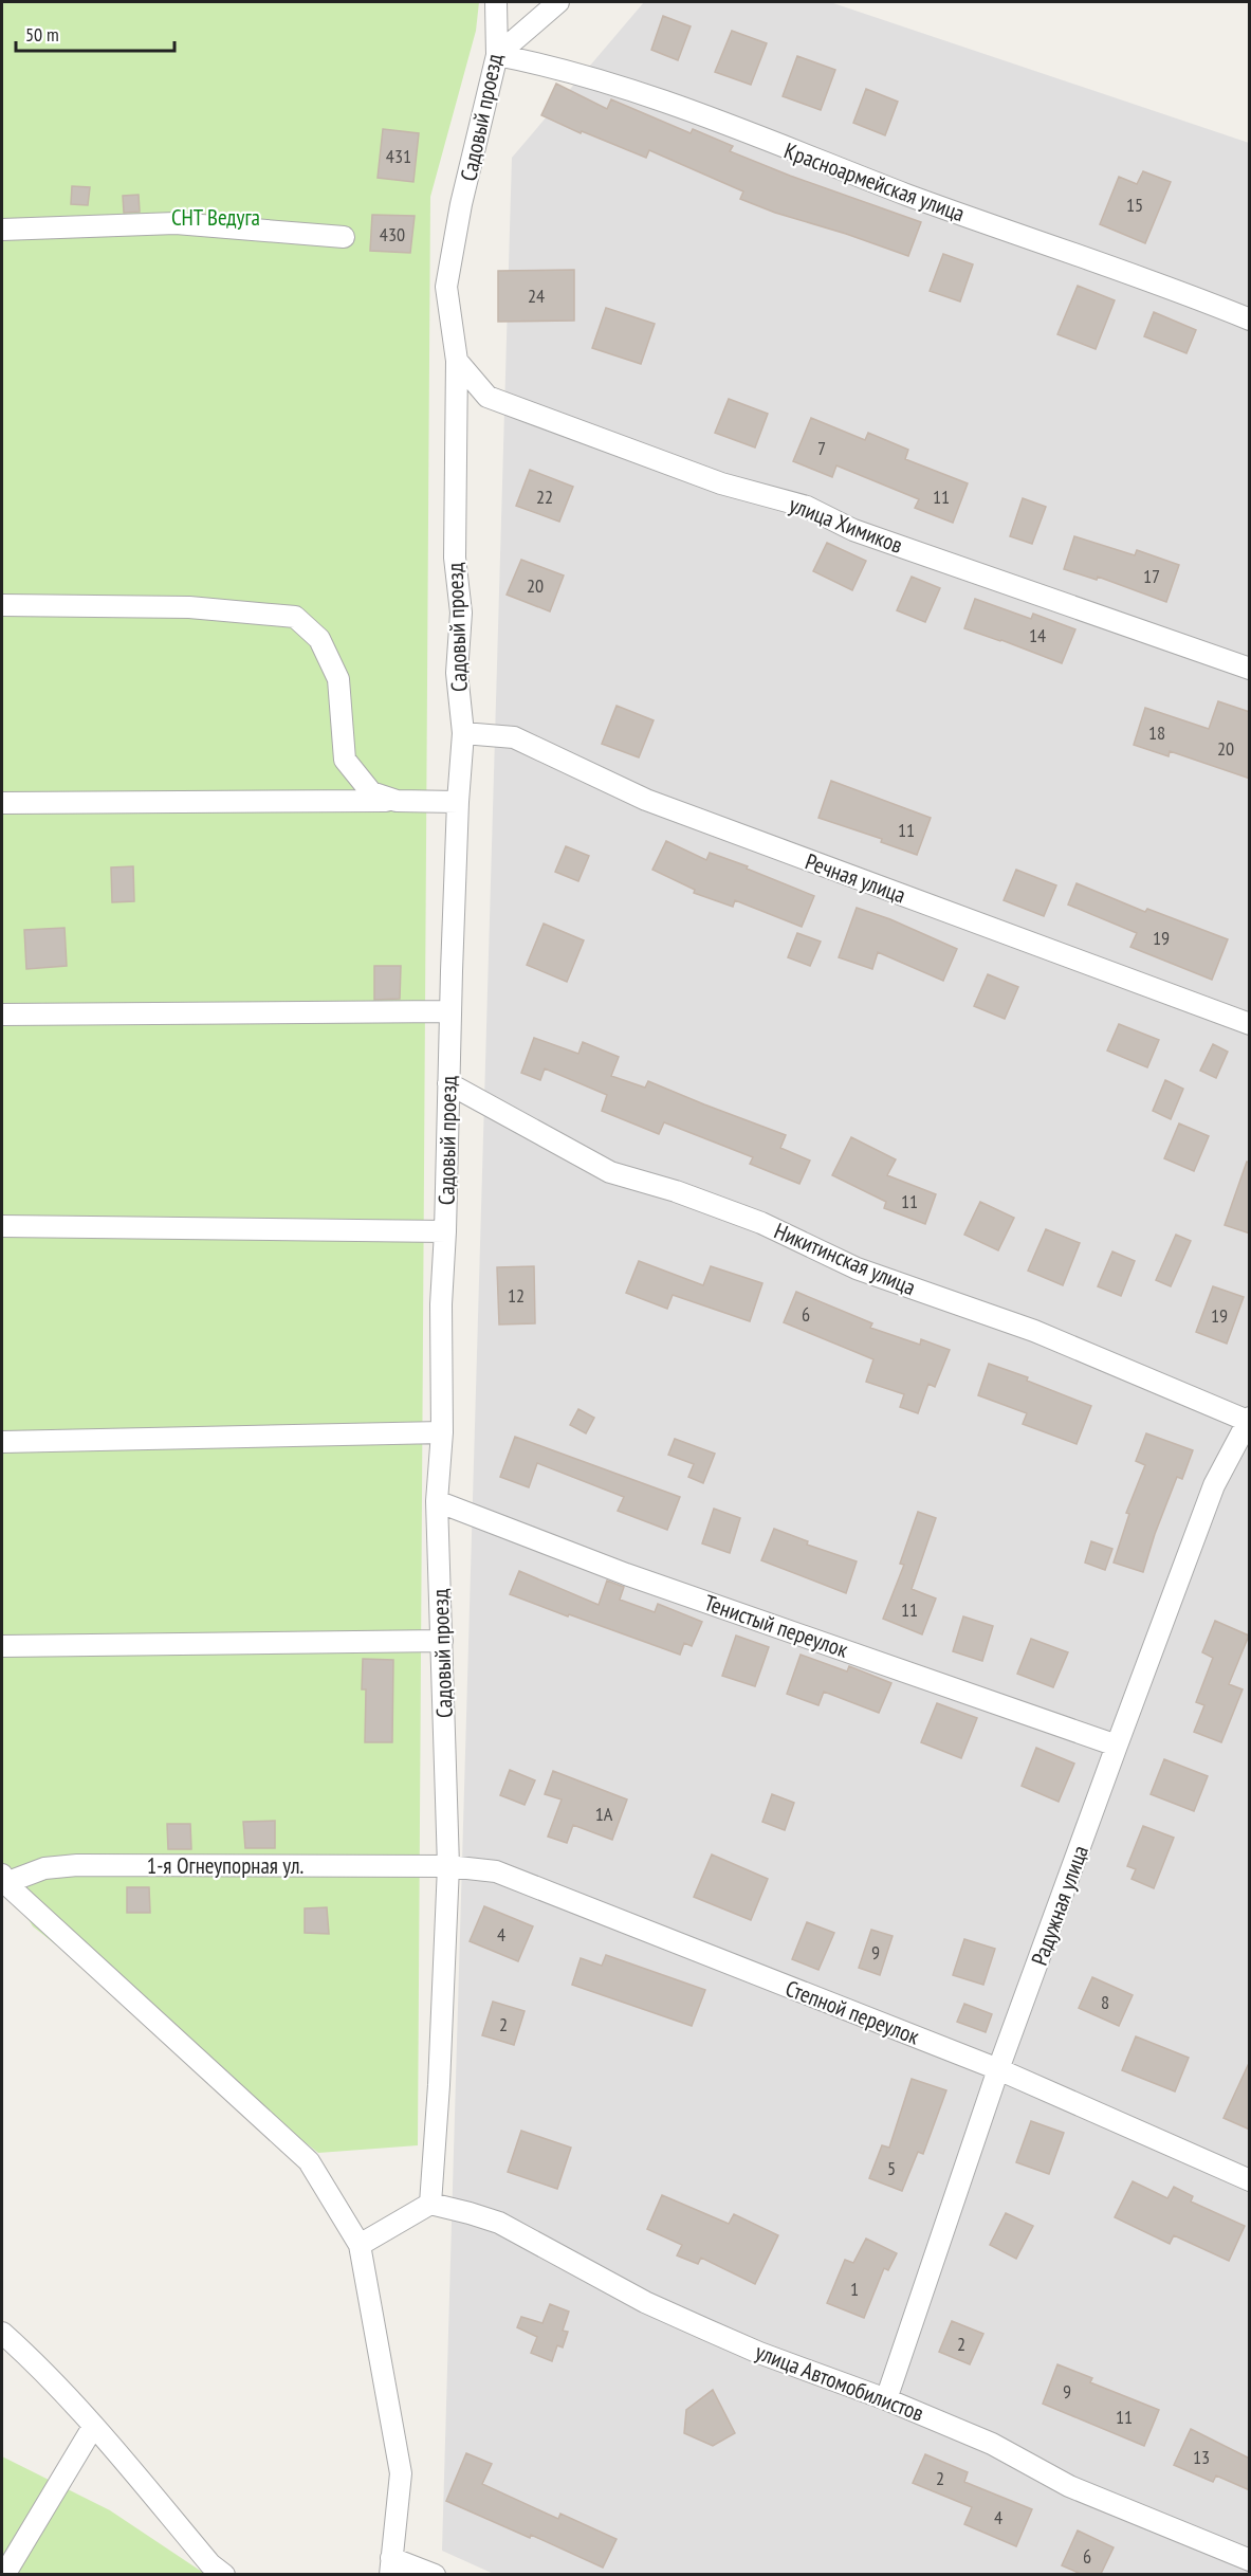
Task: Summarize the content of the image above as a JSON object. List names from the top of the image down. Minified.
{"streets":{"street":["Садовый проезд","Красноармейская улица","улица Химиков","Речная улица","Никитинская улица","Тенистый переулок","1-я Огнеупорная ул.","Радужная улица","Степной переулок","улица Автомобилистов"]},"crossings":[["Садовый проезд","Красноармейская улица"],["Садовый проезд","улица Химиков"],["Садовый проезд","Речная улица"],["Садовый проезд","Никитинская улица"],["Садовый проезд","Тенистый переулок"],["Садовый проезд","1-я Огнеупорная ул."],["Садовый проезд","Степной переулок"],["Садовый проезд","улица Автомобилистов"],["Никитинская улица","Радужная улица"],["Тенистый переулок","Радужная улица"],["1-я Огнеупорная ул.","Степной переулок"],["Радужная улица","Степной переулок"],["Радужная улица","улица Автомобилистов"]],"parks":["СНТ Ведуга"],"house_numbers":["431","15","430","24","7","22","11","17","20","14","18","20","11","19","11","12","6","19","11","1А","4","9","8","2","5","1","2","9","11","13","2","4","6"],"scale_bar":"50 m"}
